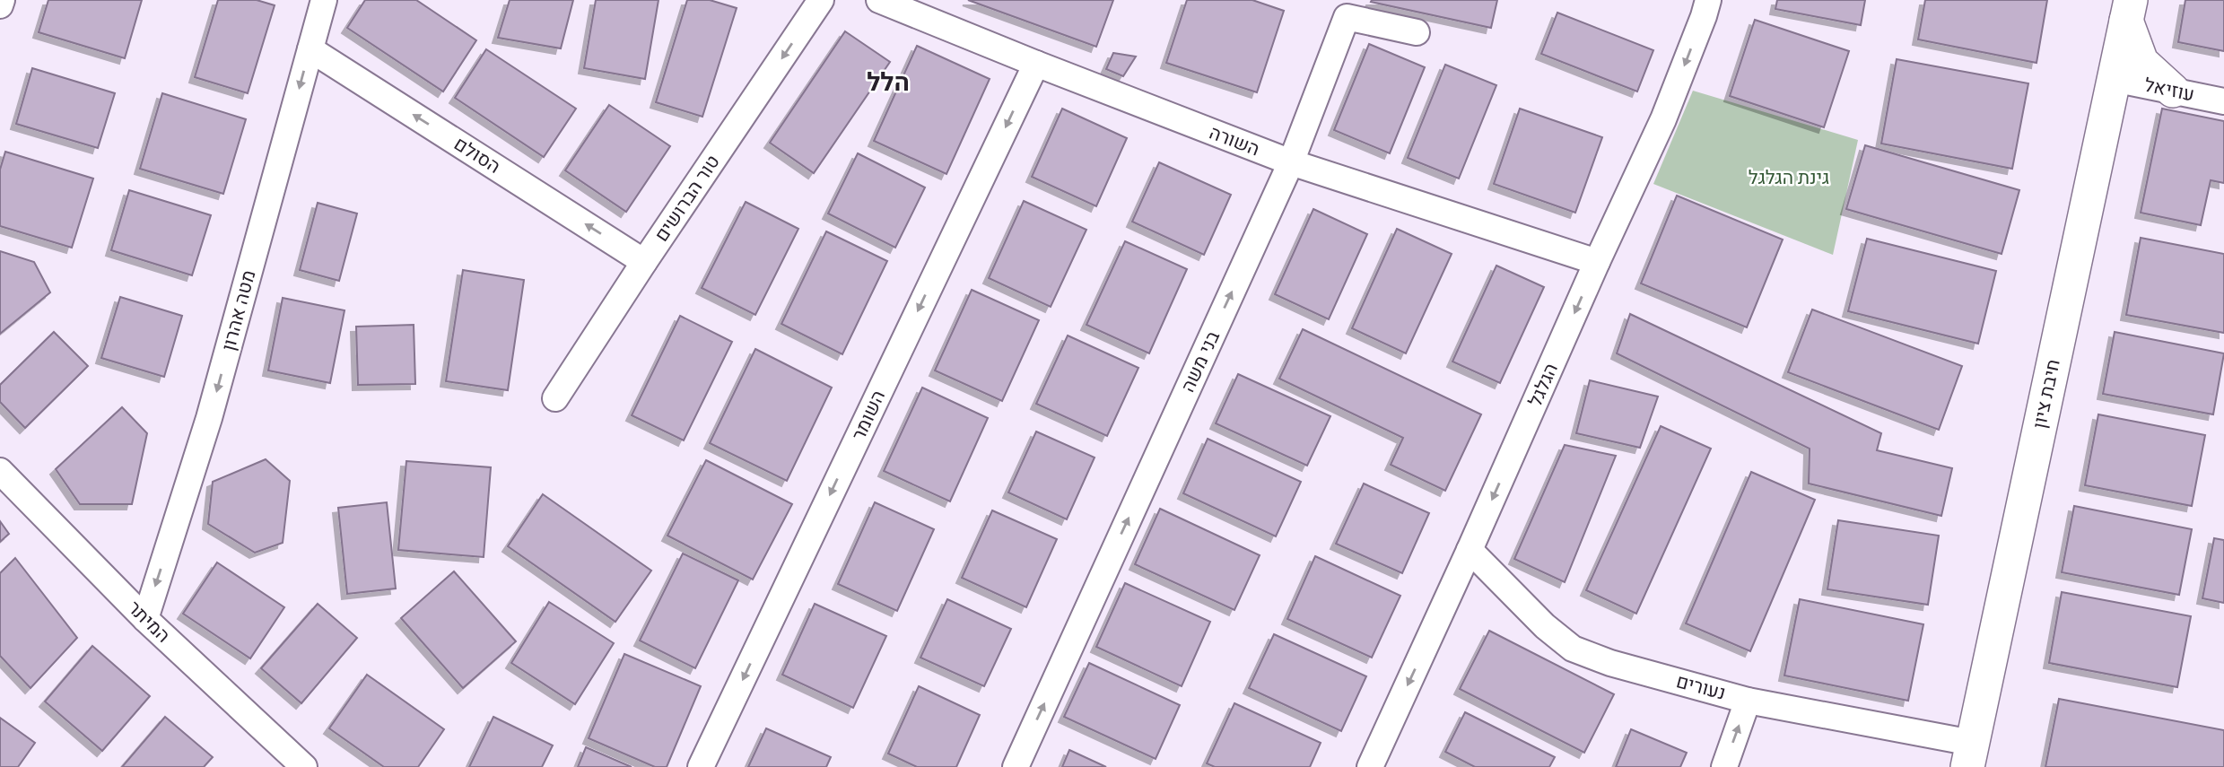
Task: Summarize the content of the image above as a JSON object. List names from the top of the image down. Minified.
{"streets":{"street":["עוזיאל","השורה","הסולם","טור הברושים","מטה אהרון","בני משה","הגלגל","חיבת ציון","השומר","המיתר","נעורים"]},"crossings":[["עוזיאל","חיבת ציון"],["השורה","בני משה"],["השורה","הגלגל"],["השורה","השומר"],["הסולם","טור הברושים"],["הסולם","מטה אהרון"],["מטה אהרון","המיתר"],["הגלגל","נעורים"],["חיבת ציון","נעורים"]],"one_way":["הסולם","טור הברושים","מטה אהרון","בני משה","הגלגל","השומר"],"districts":["הלל"],"parks":["גינת הגלגל"]}
